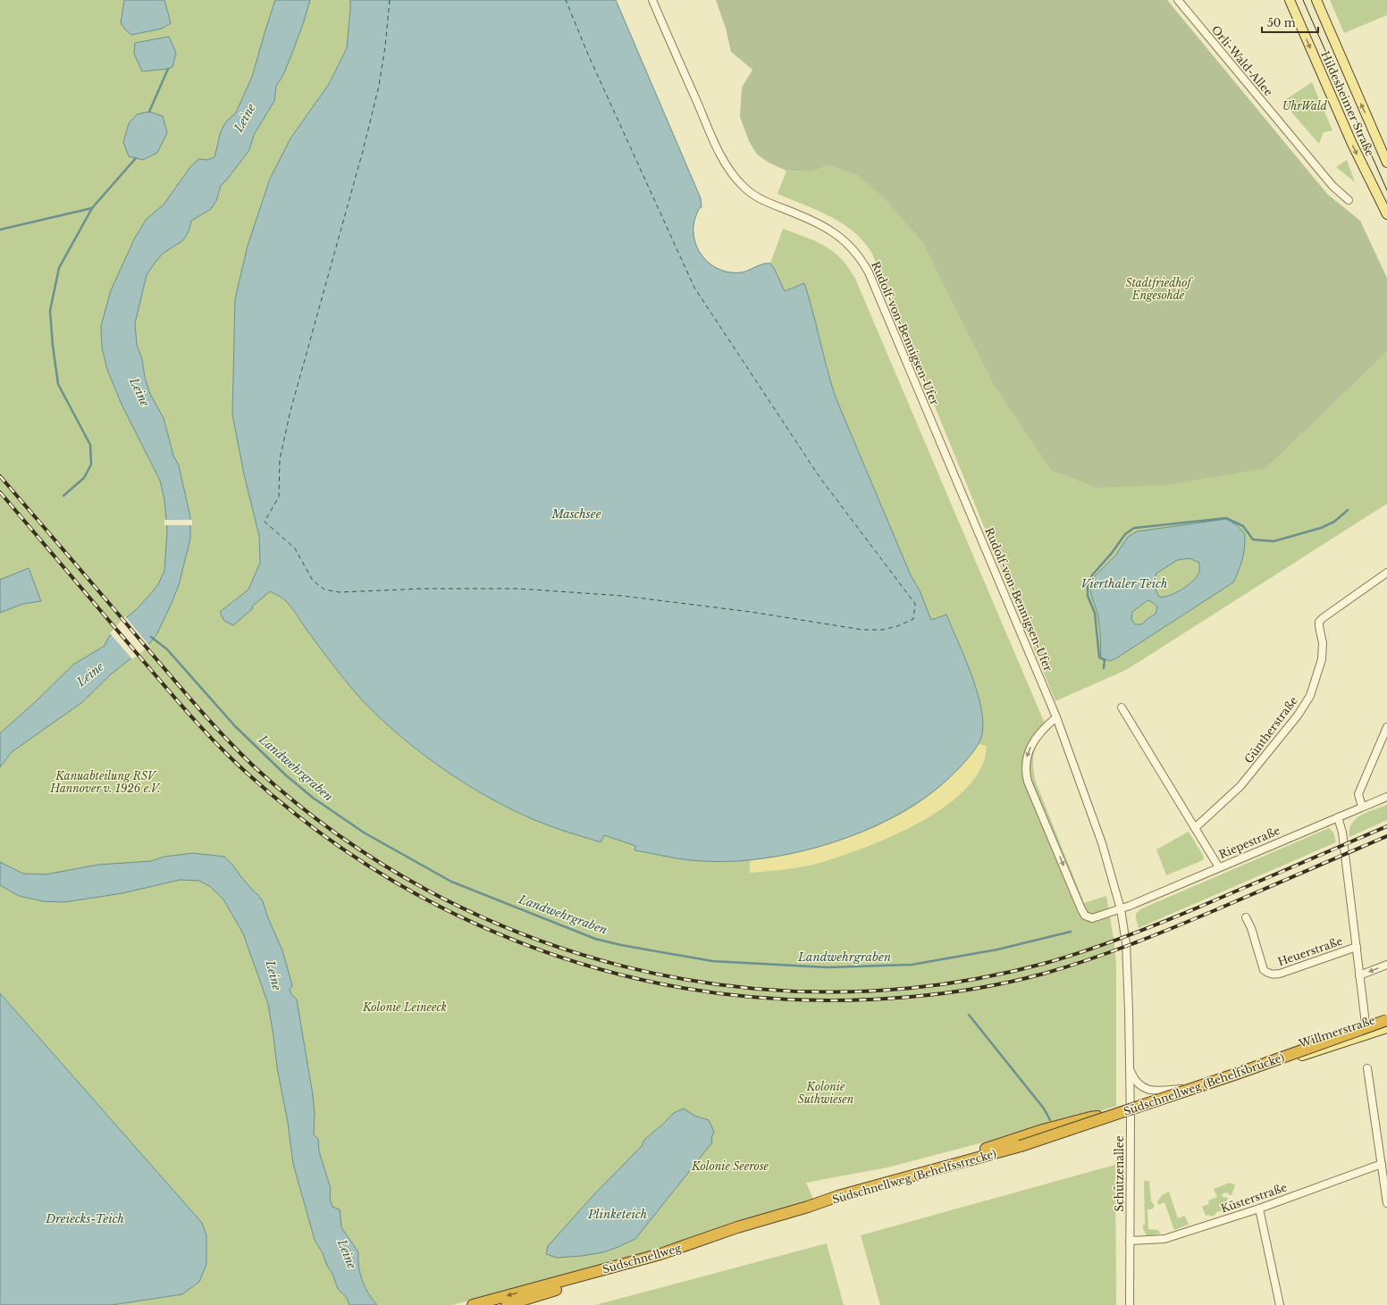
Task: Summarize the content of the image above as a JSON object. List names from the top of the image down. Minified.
{"streets":{"highway":["Südschnellweg (Behelfsbrücke)","Südschnellweg (Behelfsstrecke)","Südschnellweg"],"main road":["Hildesheimer Straße","Willmerstraße"],"street":["Orli-Wald-Allee","Rudolf-von-Bennigsen-Ufer","Güntherstraße","Riepestraße","Heuerstraße","Schützenallee","Küsterstraße"]},"crossings":[["Rudolf-von-Bennigsen-Ufer","Riepestraße"],["Rudolf-von-Bennigsen-Ufer","Schützenallee"],["Riepestraße","Heuerstraße"],["Heuerstraße","Willmerstraße"],["Willmerstraße","Schützenallee"],["Südschnellweg (Behelfsbrücke)","Südschnellweg (Behelfsstrecke)"],["Schützenallee","Küsterstraße"],["Südschnellweg (Behelfsstrecke)","Südschnellweg"]],"water":["Leine","Maschsee","Vierthaler Teich","Landwehrgraben","Plinketeich","Dreiecks-Teich"],"parks":["UhrWald","Stadtfriedhof Engesohde","Kanuabteilung RSV Hannover v. 1926 e.V.","Kolonie Leineeck","Kolonie Suthwiesen","Kolonie Seerose"],"scale_bar":"50 m"}
